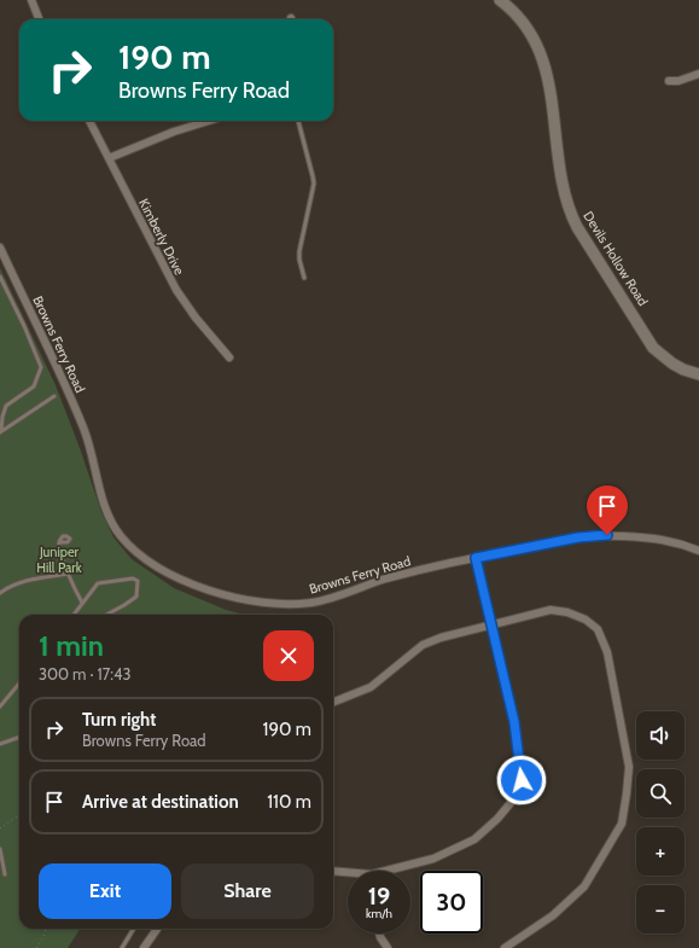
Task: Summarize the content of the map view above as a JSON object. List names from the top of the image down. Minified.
{"streets":{"main road":["Devils Hollow Road"],"street":["Kimberly Drive","Browns Ferry Road"]},"parks":["Juniper Hill Park"],"page":{"turn":["190 m","Browns Ferry Road"],"heading":["1 min","300 m · 17:43"],"list":[{"name":"Turn right","note":"Browns Ferry Road","value":"190 m"},{"name":"Arrive at destination","value":"110 m"}],"map_buttons":["+","−"],"buttons":["Exit","Share"],"speed":"19 km/h","limit":"30"}}
